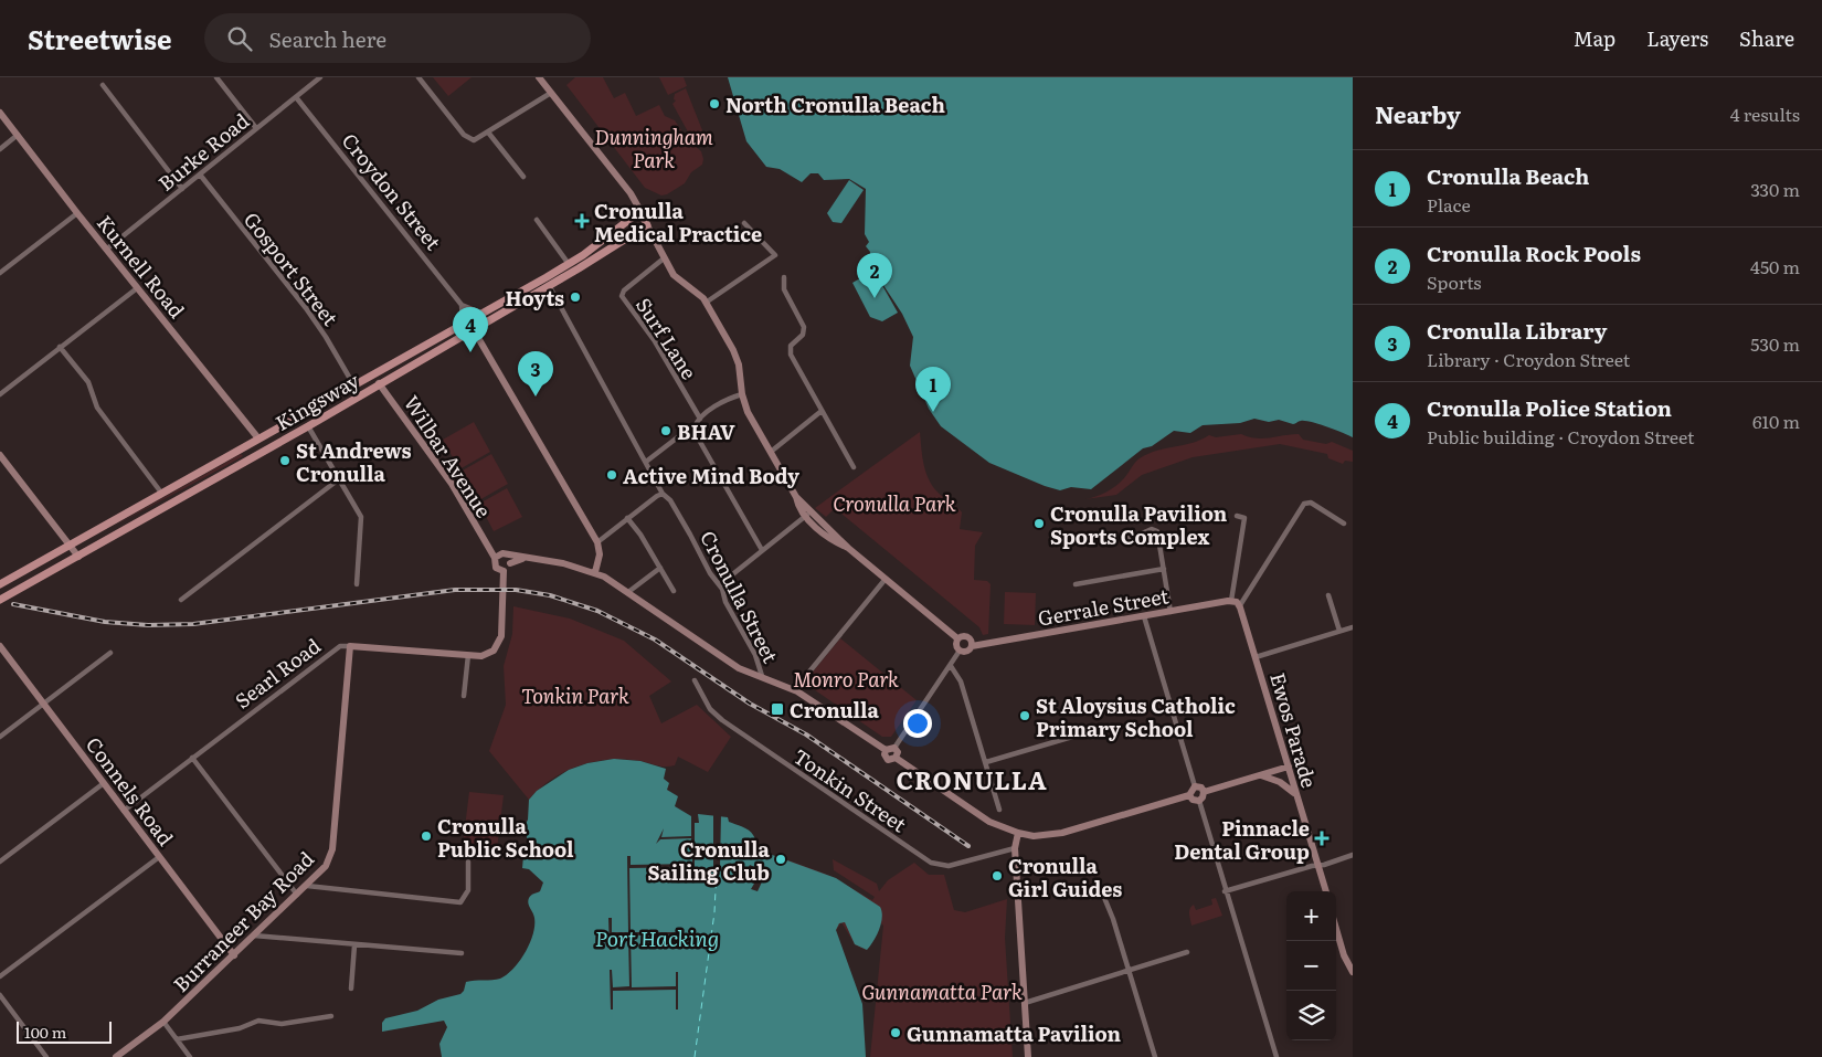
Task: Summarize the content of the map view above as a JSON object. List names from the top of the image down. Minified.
{"streets":{"main road":["Kingsway","Wilbar Avenue"],"street":["Burke Road","Croydon Street","Kurnell Road","Gosport Street","Surf Lane","Cronulla Street","Gerrale Street","Searl Road","Ewos Parade","Tonkin Street","Connels Road","Burraneer Bay Road"]},"crossings":[["Burke Road","Croydon Street"],["Burke Road","Kurnell Road"],["Burke Road","Gosport Street"],["Croydon Street","Kingsway"],["Kurnell Road","Kingsway"],["Gosport Street","Kingsway"],["Kingsway","Wilbar Avenue"],["Kingsway","Cronulla Street"],["Wilbar Avenue","Searl Road"],["Searl Road","Connels Road"],["Searl Road","Burraneer Bay Road"],["Connels Road","Burraneer Bay Road"]],"districts":["CRONULLA"],"water":["Port Hacking"],"parks":["Dunningham Park","Cronulla Park","Monro Park","Tonkin Park","Gunnamatta Park"],"places":{"other":["North Cronulla Beach","Hoyts","BHAV","St Andrews Cronulla","Active Mind Body","Cronulla Pavilion Sports Complex","St Aloysius Catholic Primary School","Cronulla Public School","Cronulla Sailing Club","Cronulla Girl Guides","Gunnamatta Pavilion"],"health":["Cronulla Medical Practice","Pinnacle Dental Group"],"transit":["Cronulla"]},"scale_bar":"100 m","page":{"header":"Streetwise","search":"Search here","nav":["Map","Layers","Share"],"heading":["Nearby","4 results"],"list":[{"mark":"1","name":"Cronulla Beach","note":"Place","value":"330 m"},{"mark":"2","name":"Cronulla Rock Pools","note":"Sports","value":"450 m"},{"mark":"3","name":"Cronulla Library","note":"Library · Croydon Street","value":"530 m"},{"mark":"4","name":"Cronulla Police Station","note":"Public building · Croydon Street","value":"610 m"}],"pins":["2","4","3","1"],"map_buttons":["+","−"],"scale":"100 m"}}
